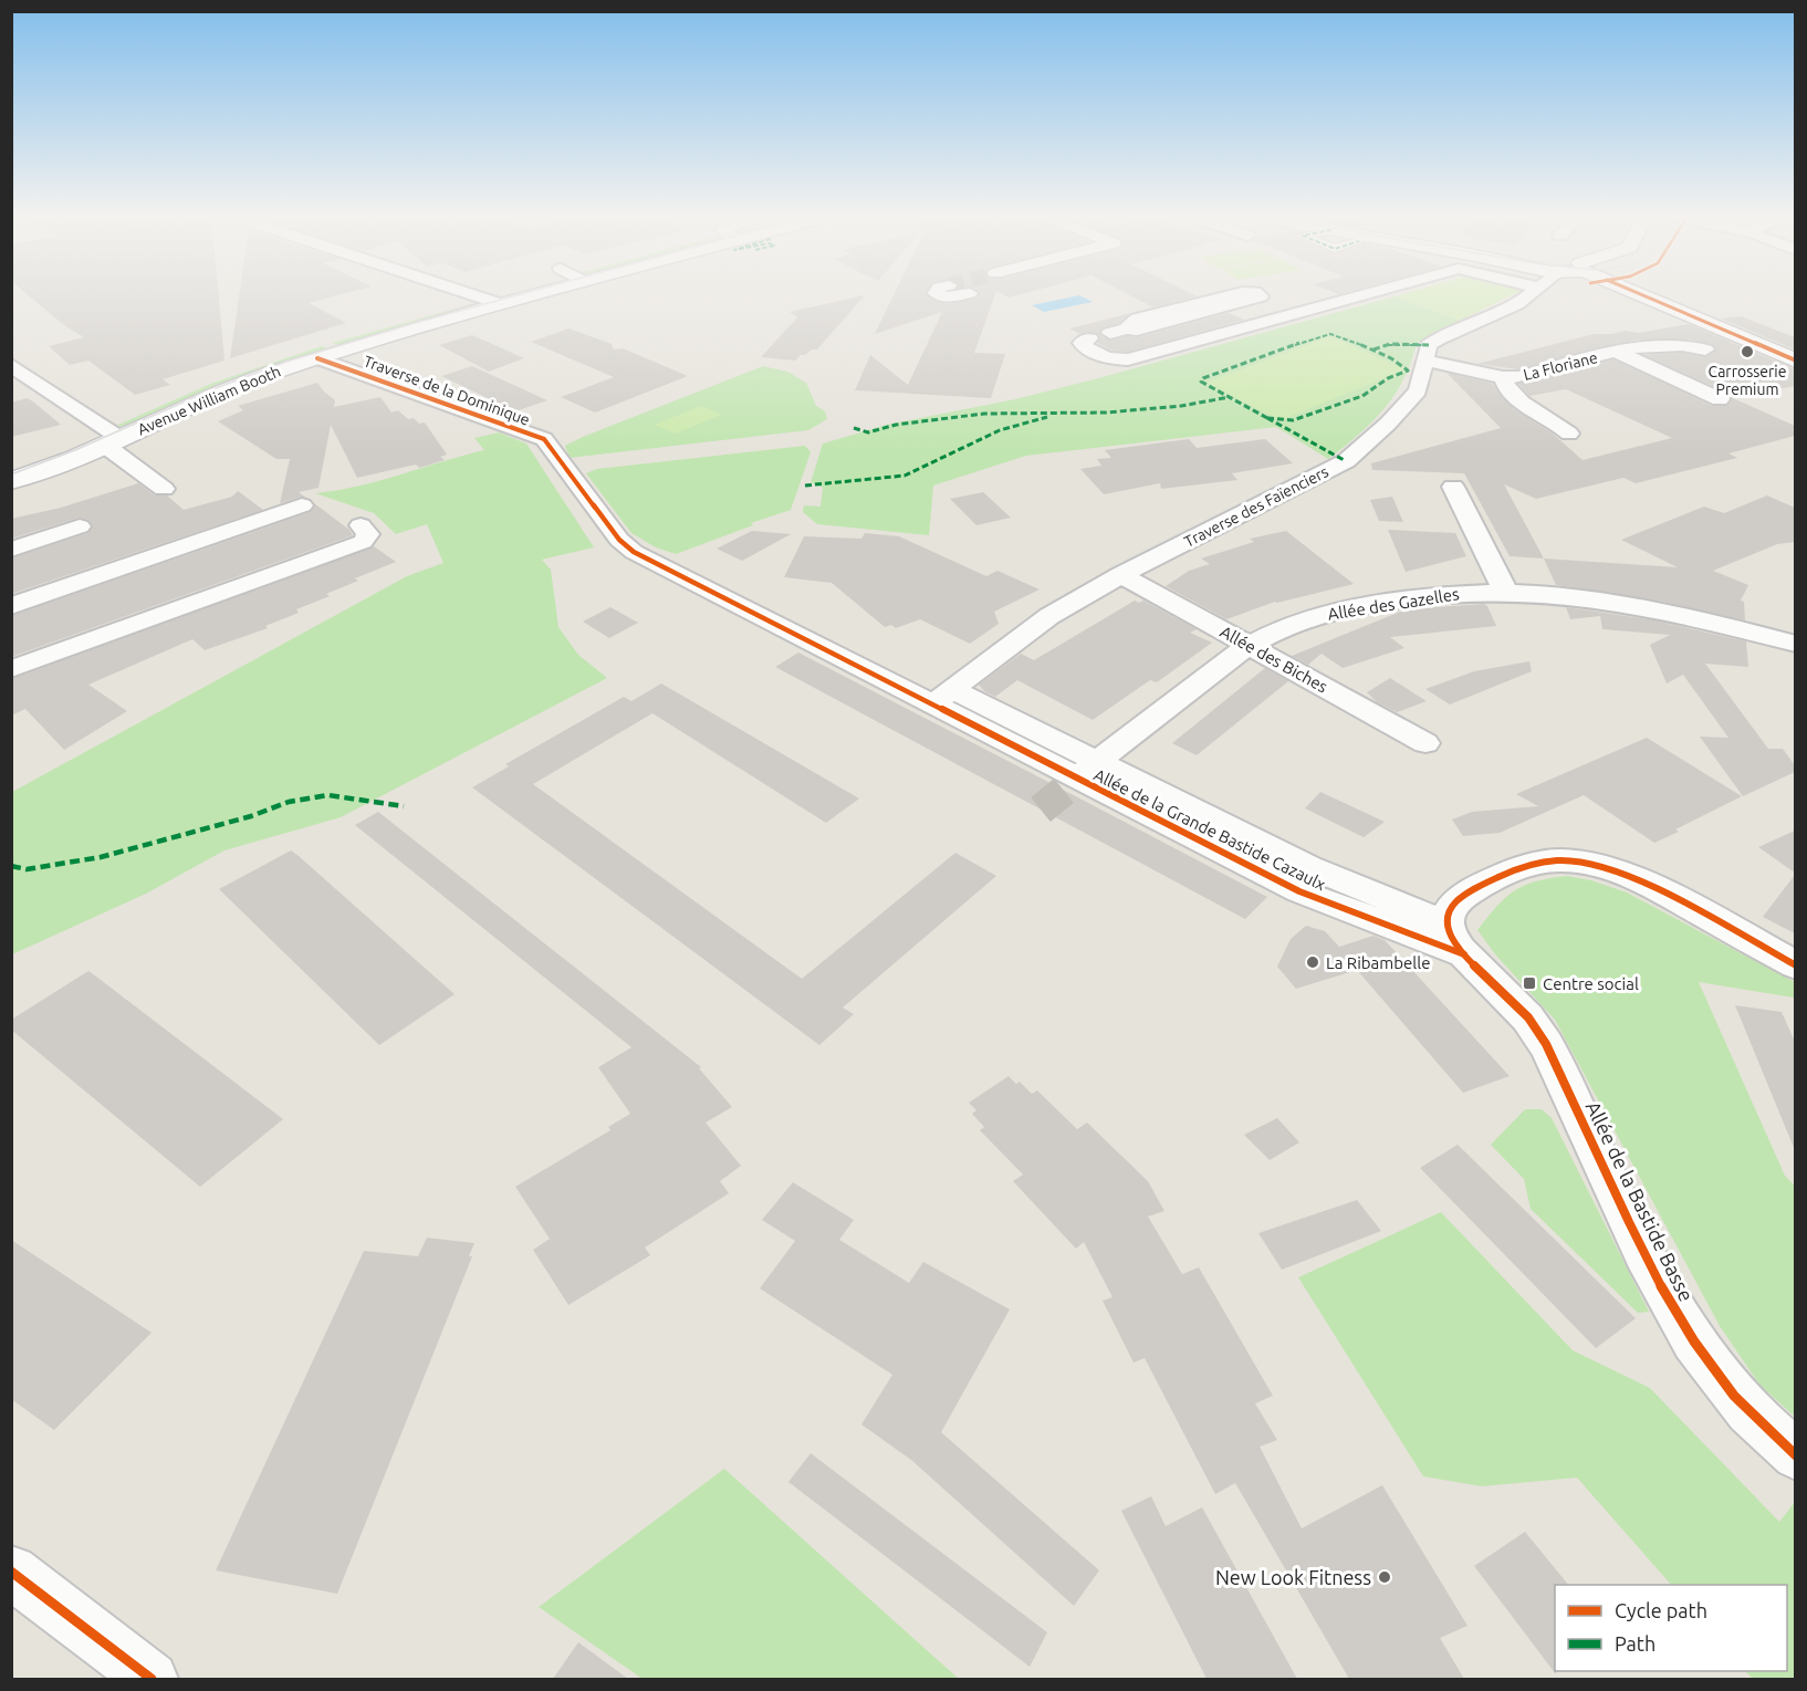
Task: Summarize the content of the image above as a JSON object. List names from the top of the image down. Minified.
{"streets":{"street":["La Floriane","Traverse de la Dominique","Avenue William Booth","Traverse des Faïenciers","Allée des Gazelles","Allée des Biches","Allée de la Grande Bastide Cazaulx","Allée de la Bastide Basse"]},"crossings":[["La Floriane","Traverse des Faïenciers"],["Traverse de la Dominique","Avenue William Booth"],["Traverse de la Dominique","Allée de la Grande Bastide Cazaulx"],["Traverse des Faïenciers","Allée des Biches"],["Traverse des Faïenciers","Allée de la Grande Bastide Cazaulx"],["Allée des Gazelles","Allée des Biches"],["Allée des Gazelles","Allée de la Grande Bastide Cazaulx"],["Allée de la Grande Bastide Cazaulx","Allée de la Bastide Basse"]],"places":{"other":["Carrosserie Premium","La Ribambelle","New Look Fitness"],"transit":["Centre social"]},"legend":["Cycle path","Path"]}
